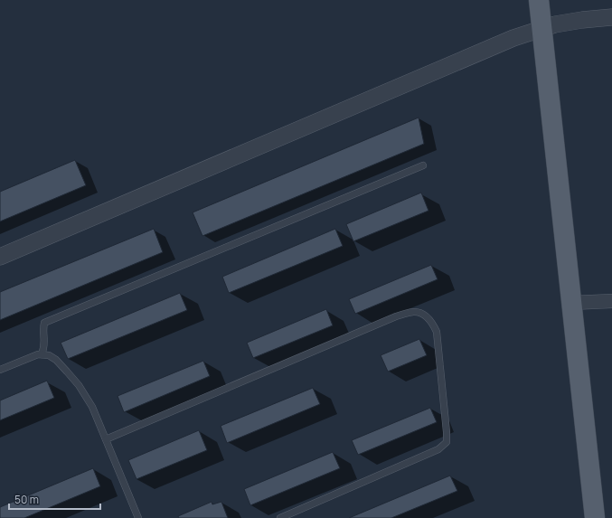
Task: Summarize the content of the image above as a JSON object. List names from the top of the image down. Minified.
{"scale_bar":"50 m"}
